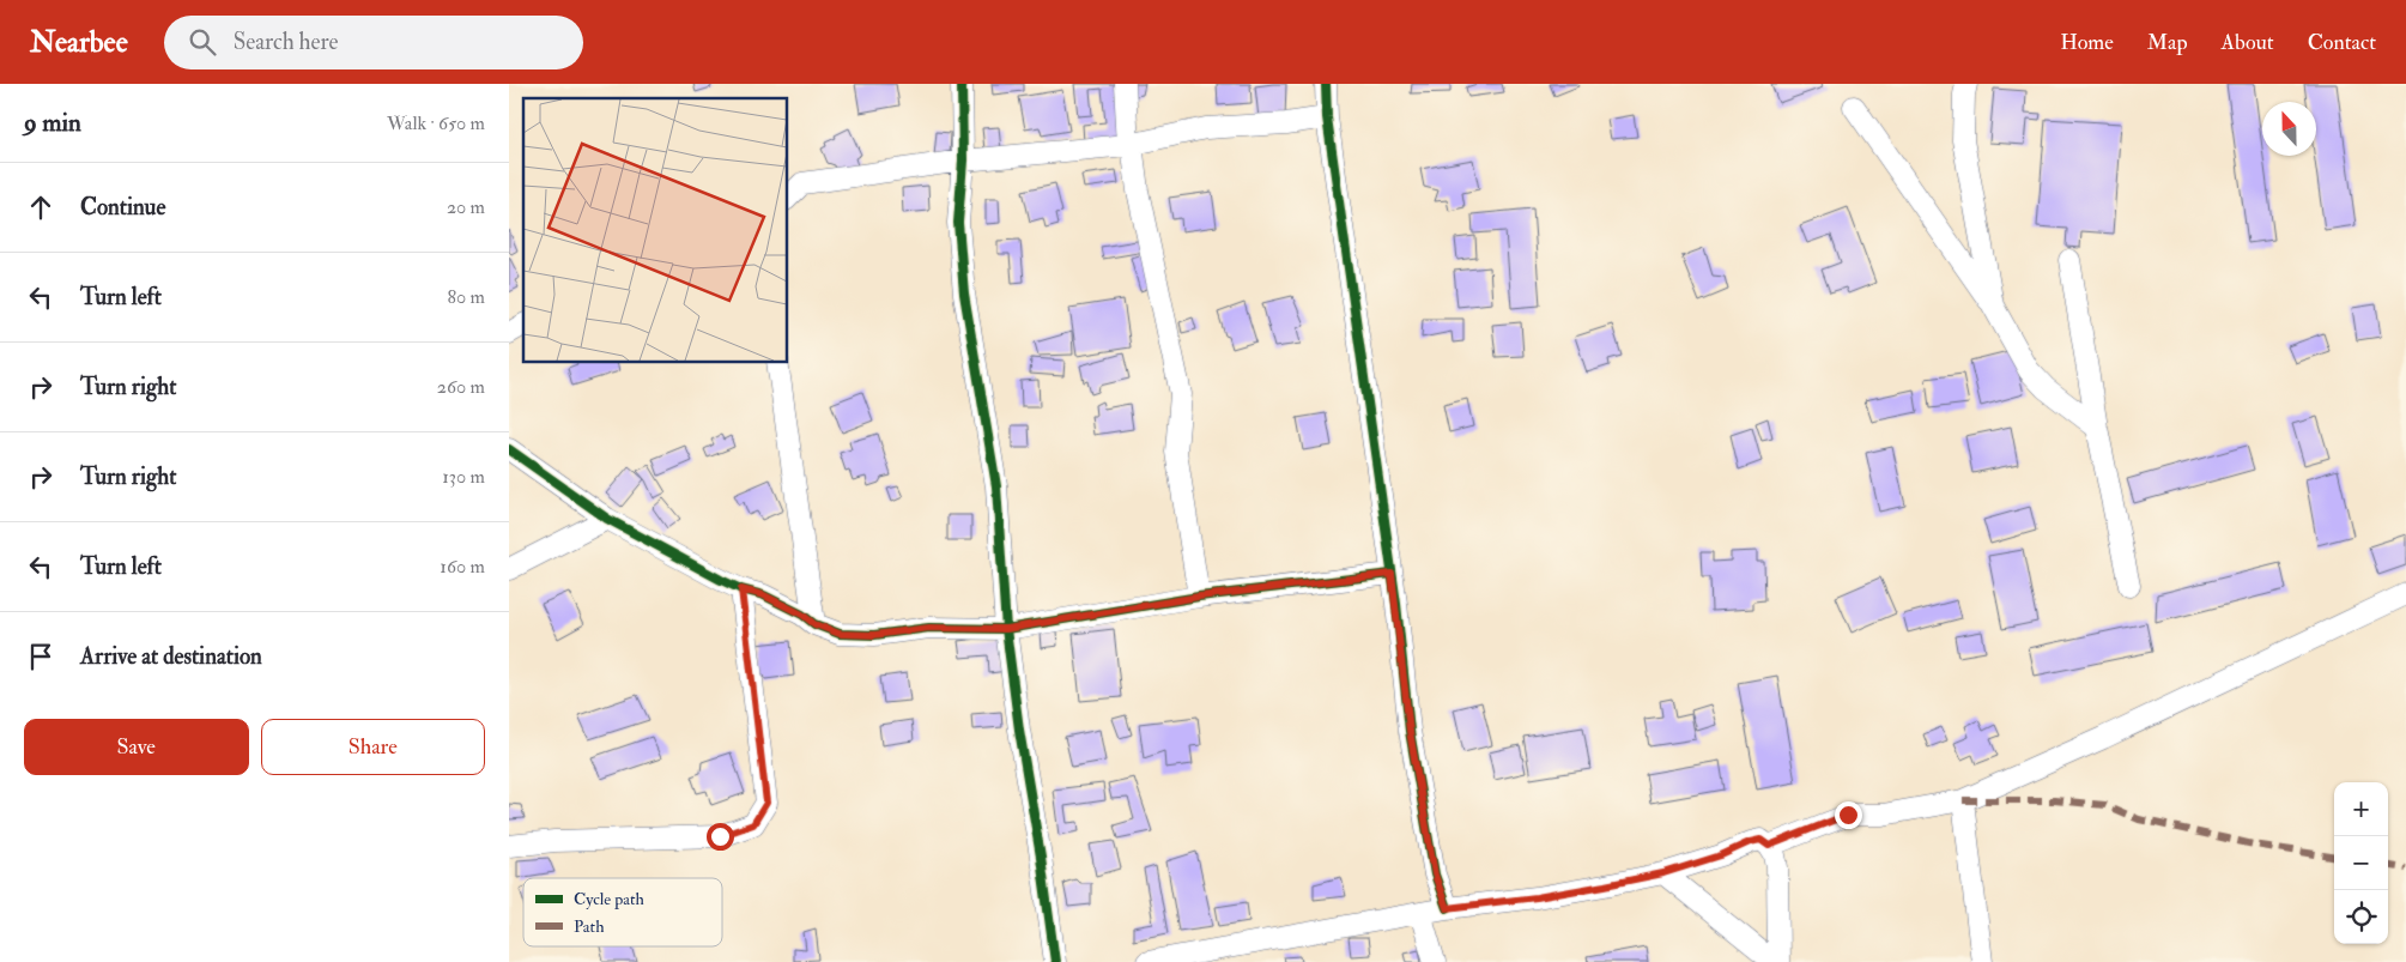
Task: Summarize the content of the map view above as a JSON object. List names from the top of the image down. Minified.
{"legend":["Cycle path","Path"],"north":"top","page":{"header":"Nearbee","search":"Search here","nav":["Home","Map","About","Contact"],"heading":["9 min","Walk · 650 m"],"list":[["Continue","20 m"],["Turn left","80 m"],["Turn right","260 m"],["Turn right","130 m"],["Turn left","160 m"],"Arrive at destination"],"buttons":["Save","Share"],"map_buttons":["+","−"]}}
